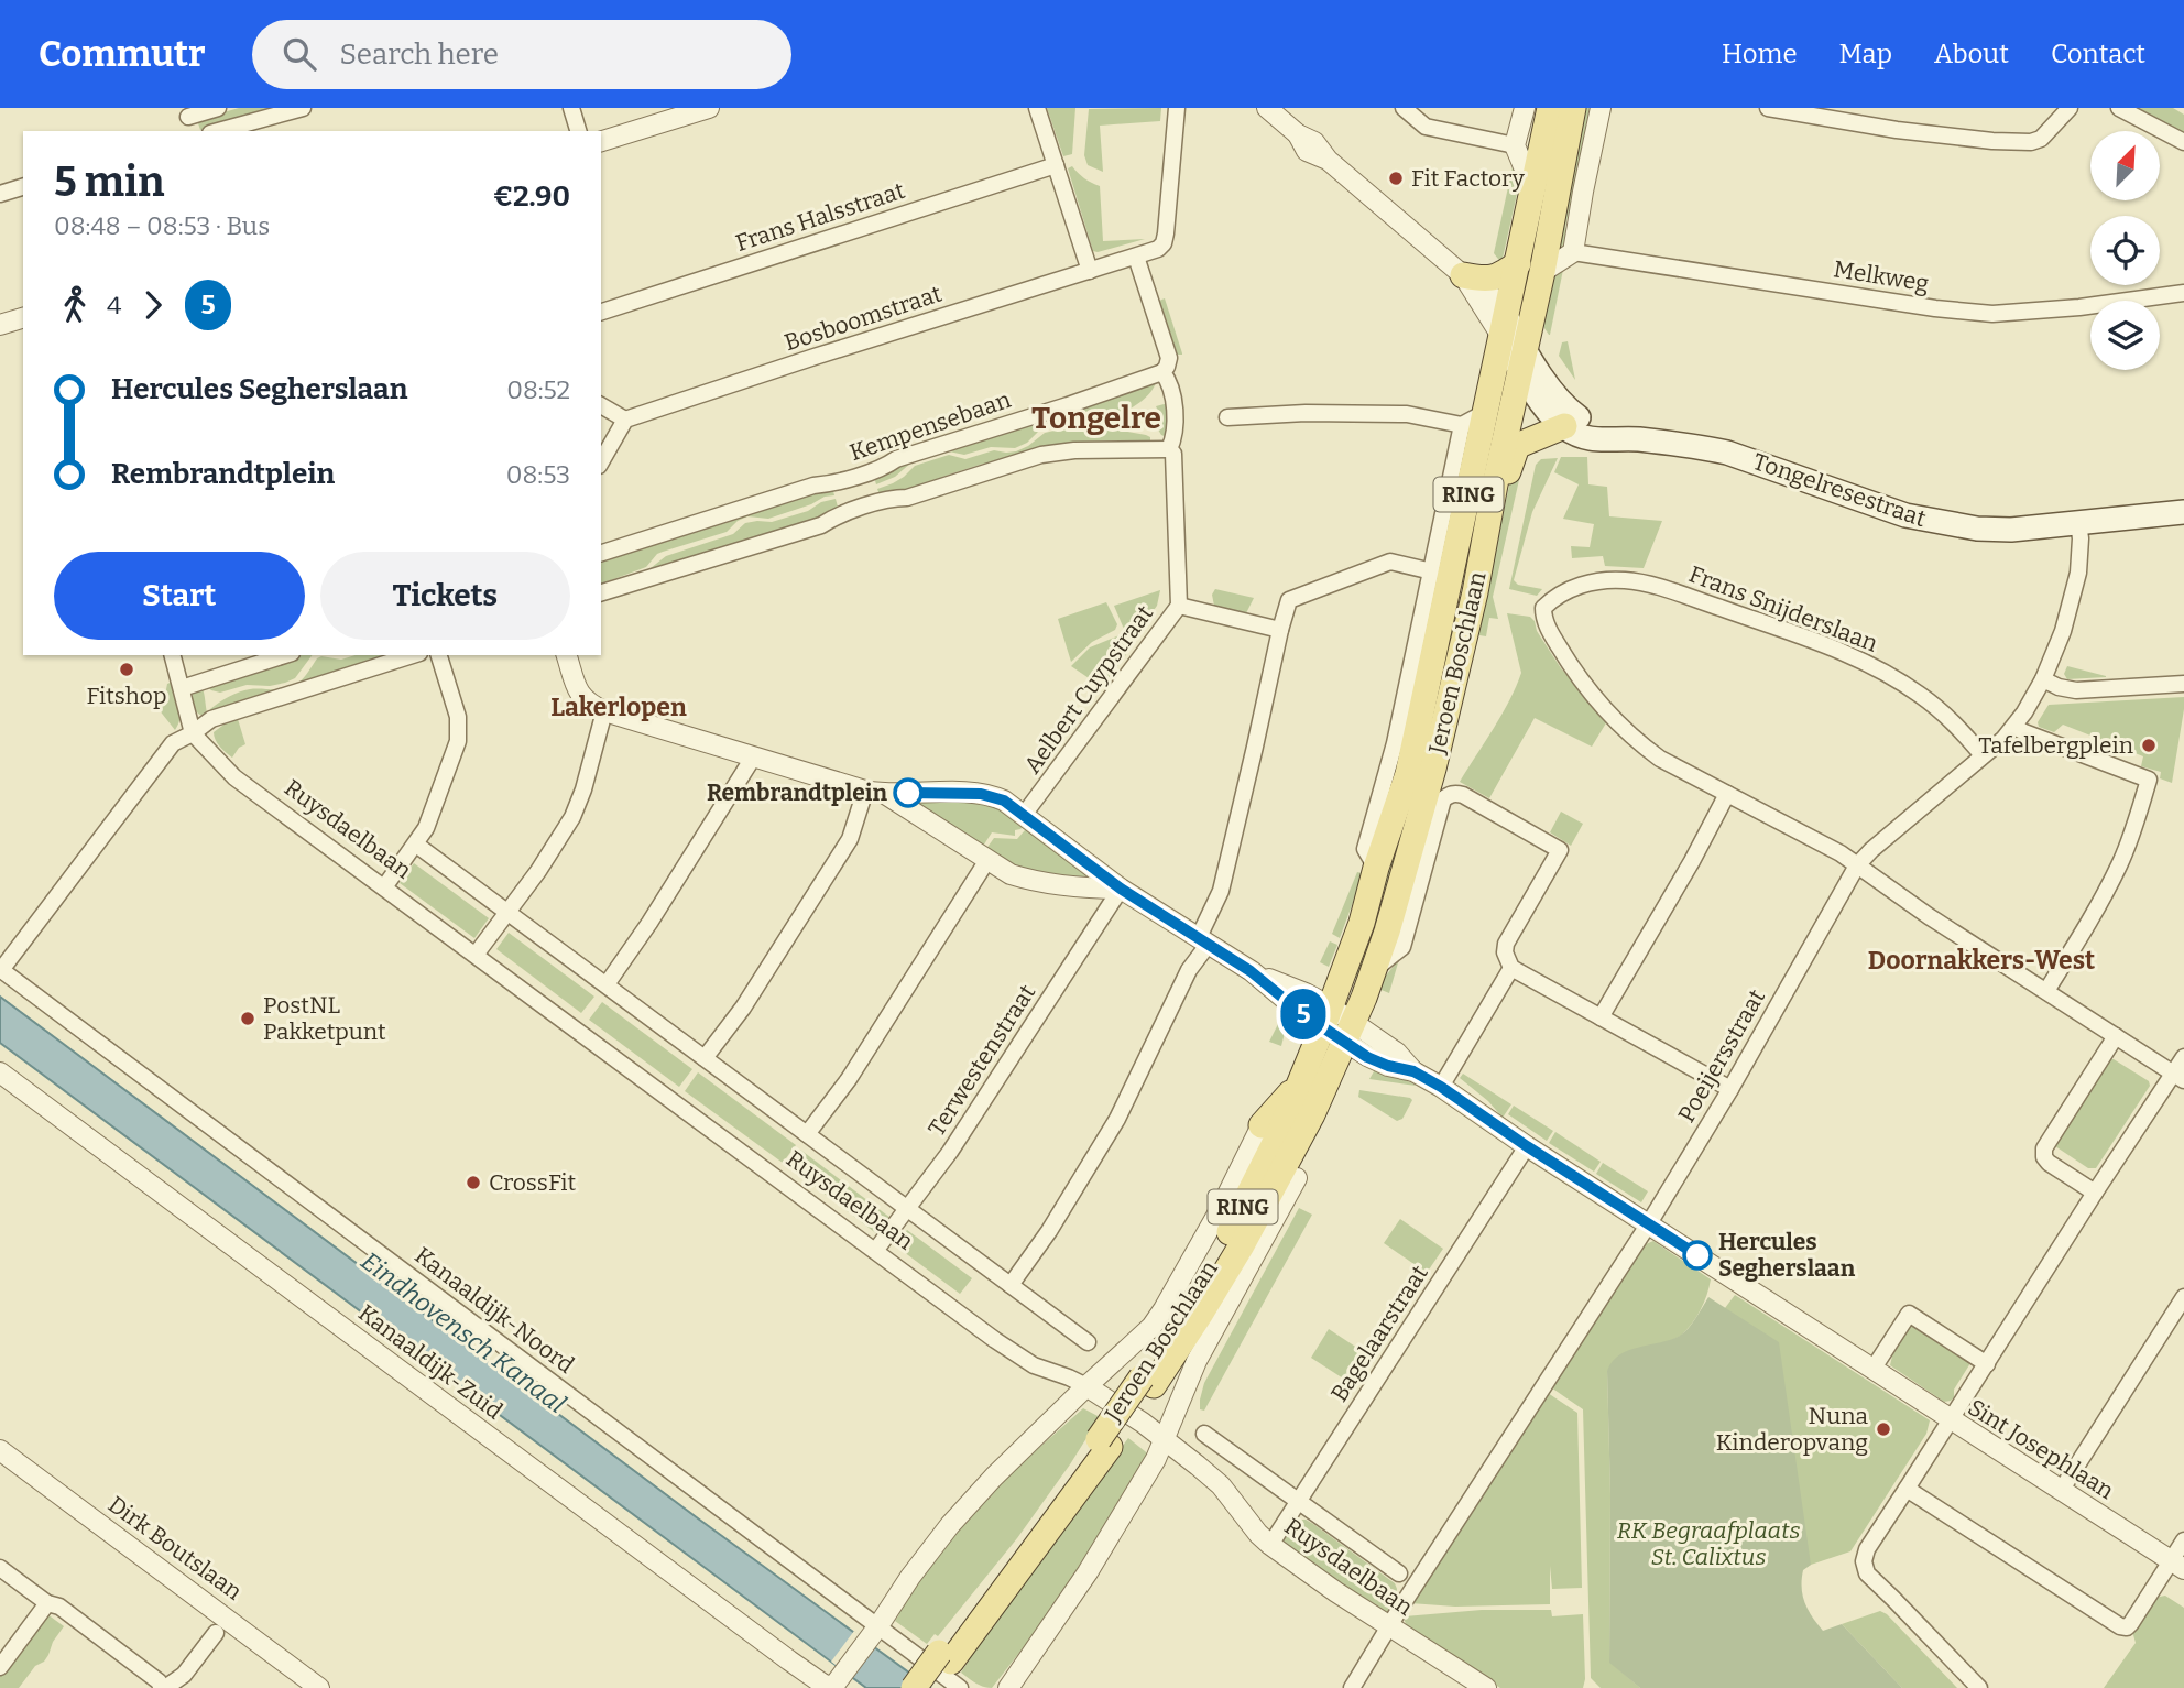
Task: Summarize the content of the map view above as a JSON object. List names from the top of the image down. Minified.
{"streets":{"main road":["Tongelresestraat","RING","Jeroen Boschlaan"],"street":["Frans Halsstraat","Melkweg","Bosboomstraat","Kempensebaan","Frans Snijderslaan","Aelbert Cuypstraat","Ruysdaelbaan","Poeijersstraat","Terwestenstraat","Kanaaldijk-Noord","Bagelaarstraat","Kanaaldijk-Zuid","Sint Josephlaan","Dirk Boutslaan"]},"crossings":[["Tongelresestraat","RING"],["Tongelresestraat","Jeroen Boschlaan"],["Tongelresestraat","Poeijersstraat"],["RING","Jeroen Boschlaan"],["Frans Snijderslaan","Poeijersstraat"],["Jeroen Boschlaan","Ruysdaelbaan"],["Jeroen Boschlaan","Kanaaldijk-Noord"],["Jeroen Boschlaan","Kanaaldijk-Zuid"],["Ruysdaelbaan","Poeijersstraat"],["Ruysdaelbaan","Terwestenstraat"],["Ruysdaelbaan","Bagelaarstraat"],["Poeijersstraat","Sint Josephlaan"]],"districts":["Tongelre","Lakerlopen","Doornakkers-West"],"water":["Eindhovensch Kanaal"],"parks":["RK Begraafplaats St. Calixtus"],"places":["Fit Factory","Fitshop","Tafelbergplein","Rembrandtplein","PostNL Pakketpunt","CrossFit","Hercules Segherslaan","Nuna Kinderopvang"],"lines":["bus line 5"],"north":"top right","page":{"header":"Commutr","search":"Search here","nav":["Home","Map","About","Contact"],"on_map":"5","heading":["5 min","08:48 – 08:53 · Bus","€2.90"],"legs":["4","5"],"list":[{"name":"Hercules Segherslaan","value":"08:52"},{"name":"Rembrandtplein","value":"08:53"}],"buttons":["Start","Tickets"]}}
